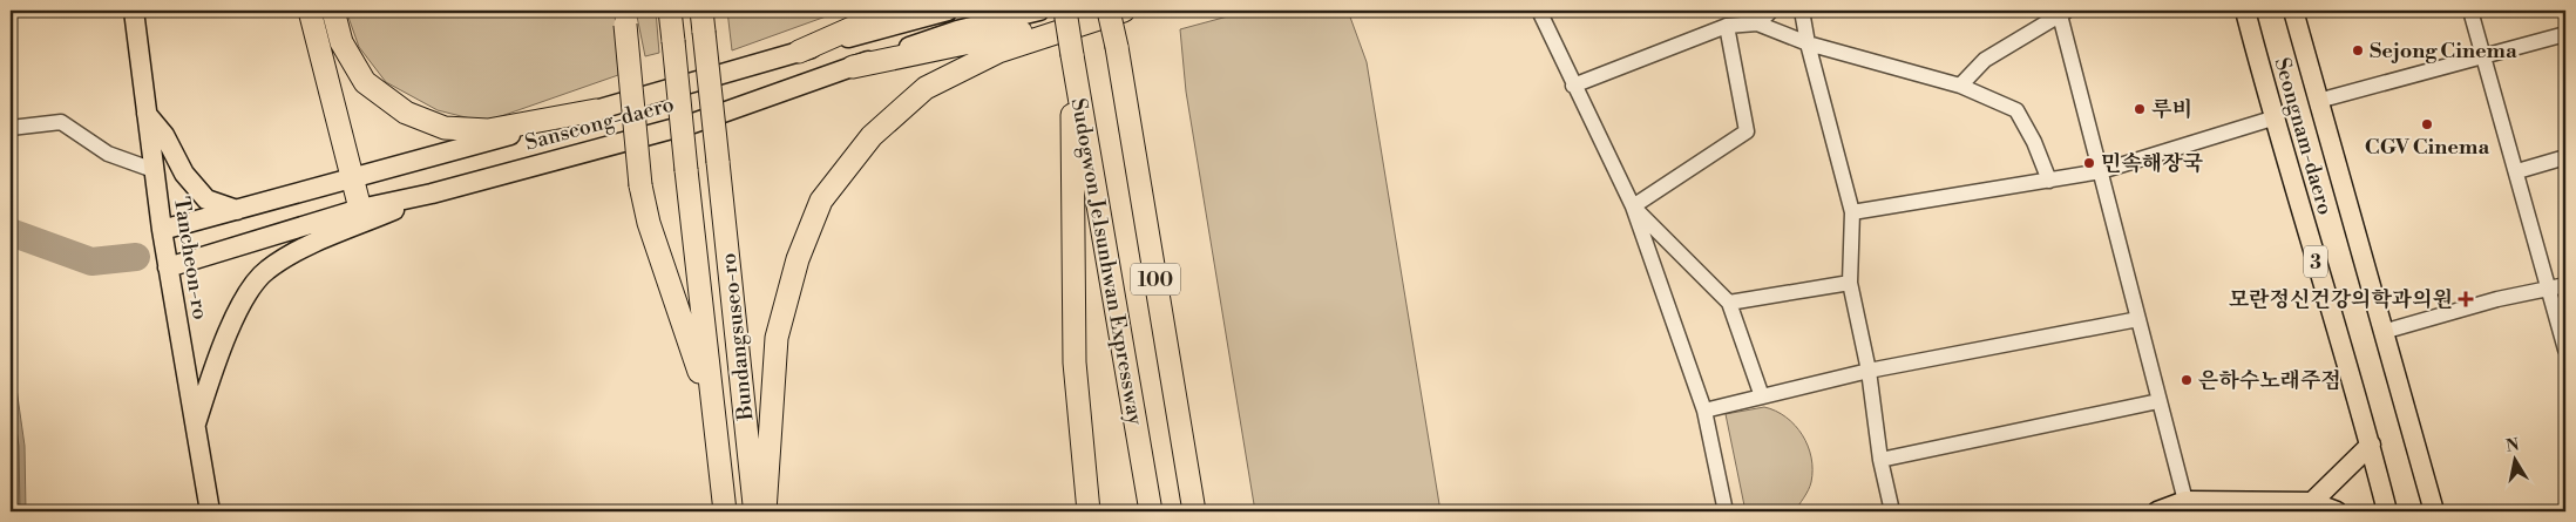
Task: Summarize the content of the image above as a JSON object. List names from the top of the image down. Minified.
{"streets":{"highway":["Sudogwon Je1sunhwan Expressway","100","Bundangsuseo-ro"],"main road":["Sanseong-daero","Seongnam-daero","Tancheon-ro","3"]},"crossings":[["Sanseong-daero","Tancheon-ro"]],"places":{"other":["Sejong Cinema","루비","CGV Cinema","민속해장국","은하수노래주점"],"health":["모란정신건강의학과의원"]},"north":"top"}
